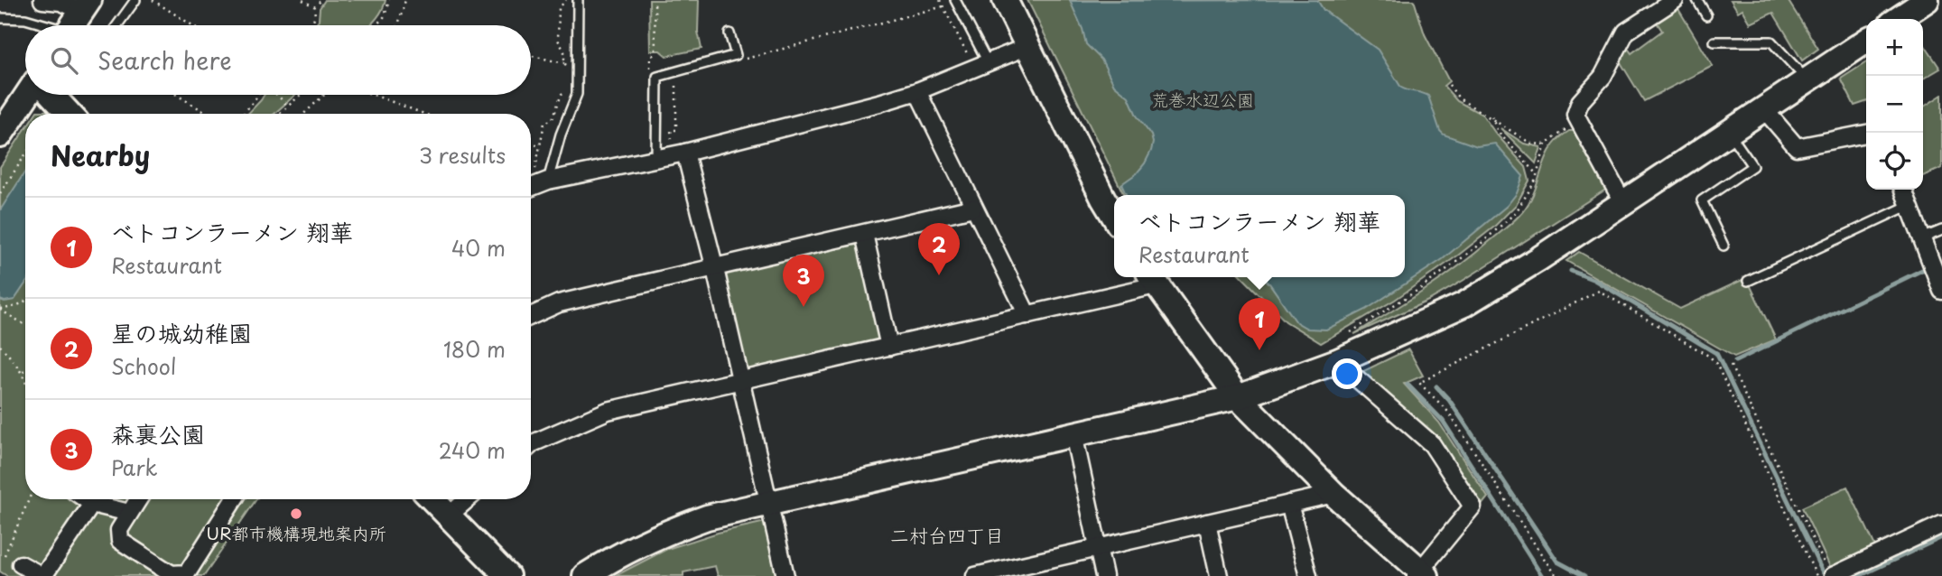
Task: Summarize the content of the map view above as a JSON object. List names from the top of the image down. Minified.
{"districts":["二村台四丁目"],"parks":["荒巻水辺公園"],"places":["UR都市機構現地案内所"],"page":{"map_buttons":["+","−"],"search":"Search here","heading":["Nearby","3 results"],"popup":["ベトコンラーメン 翔華","Restaurant"],"list":[{"mark":"1","name":"ベトコンラーメン 翔華","note":"Restaurant","value":"40 m"},{"mark":"2","name":"星の城幼稚園","note":"School","value":"180 m"},{"mark":"3","name":"森裏公園","note":"Park","value":"240 m"}],"pins":["2","3","1"]}}
